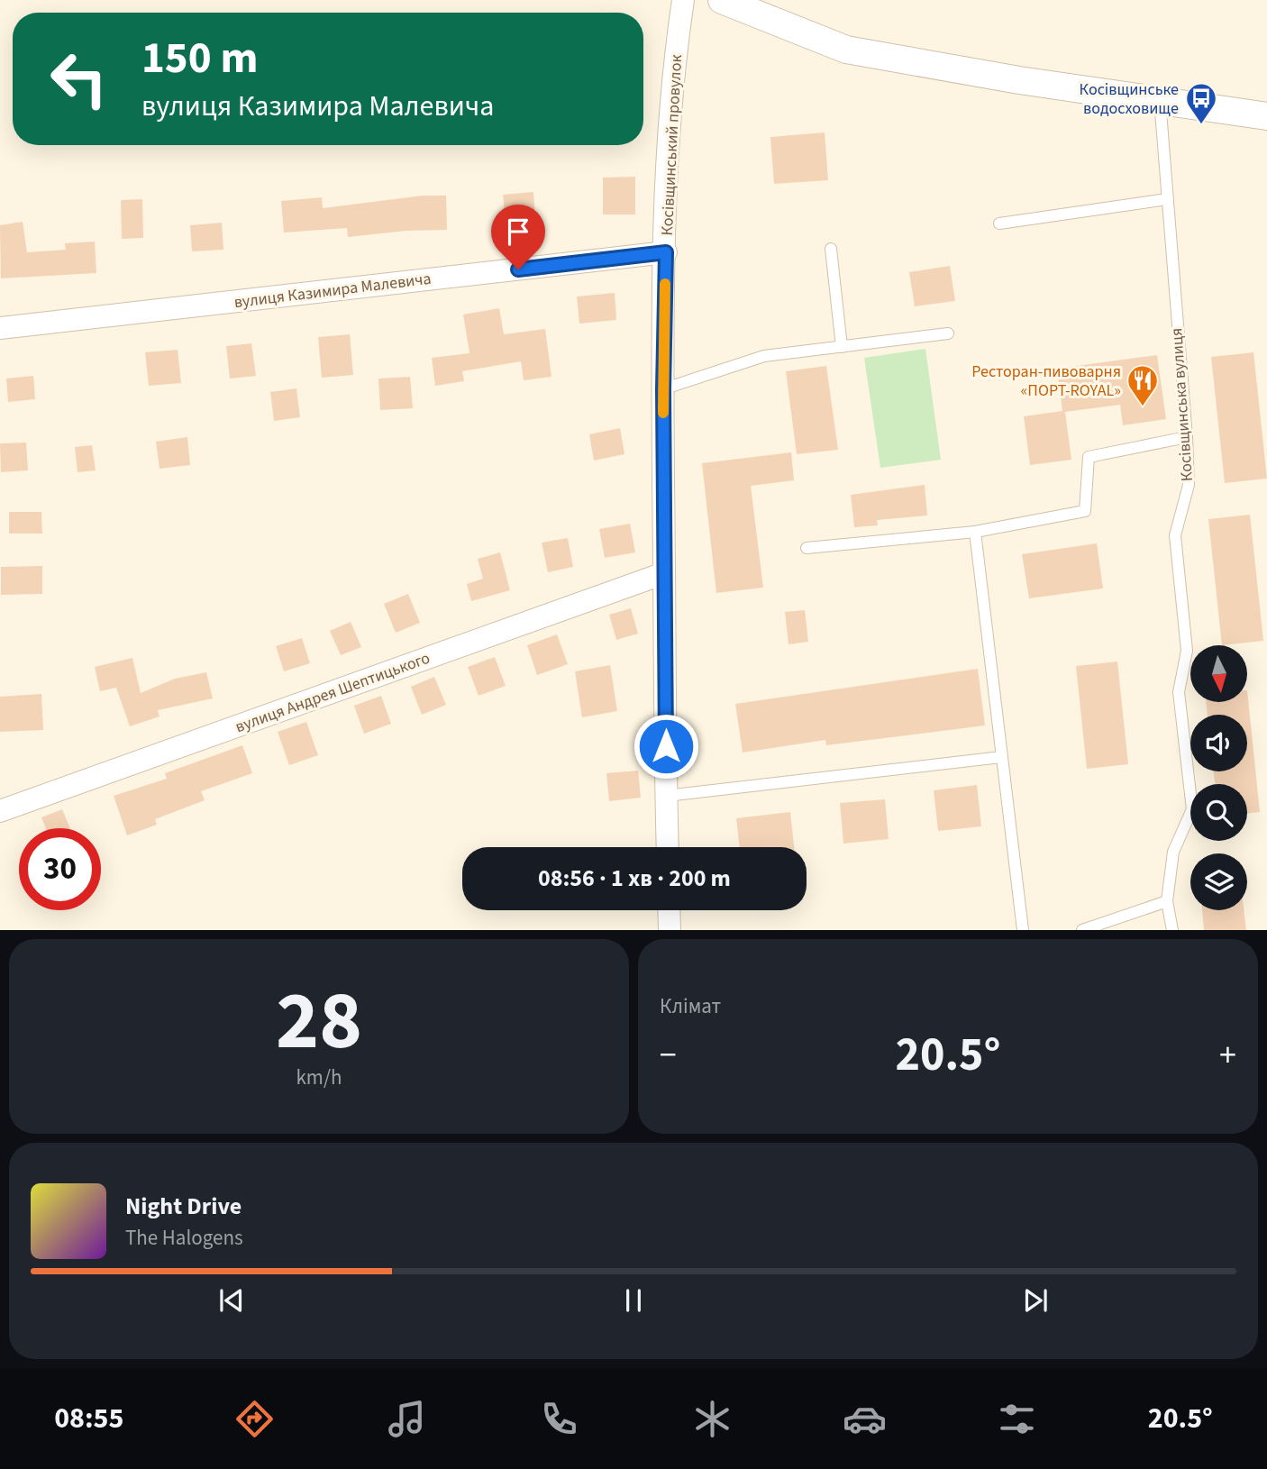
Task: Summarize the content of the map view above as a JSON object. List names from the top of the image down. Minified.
{"streets":{"street":["Косівщинський провулок","вулиця Казимира Малевича","вулиця Андрея Шептицького"],"lane":["Косівщинська вулиця"]},"crossings":[["Косівщинський провулок","вулиця Казимира Малевича"],["Косівщинський провулок","вулиця Андрея Шептицького"]],"places":{"bus stop":["Косівщинське водосховище"],"restaurant":["Ресторан-пивоварня «ПОРТ-ROYAL»"]},"north":"bottom","page":{"turn":["150 m","вулиця Казимира Малевича"],"limit":"30","trip":"08:56 · 1 хв · 200 m","tile":[["28","km/h"],"Клімат"],"heat":["−","20.5°","+"],"song":["Night Drive","The Halogens"],"tabs":["08:55","20.5°"]}}
